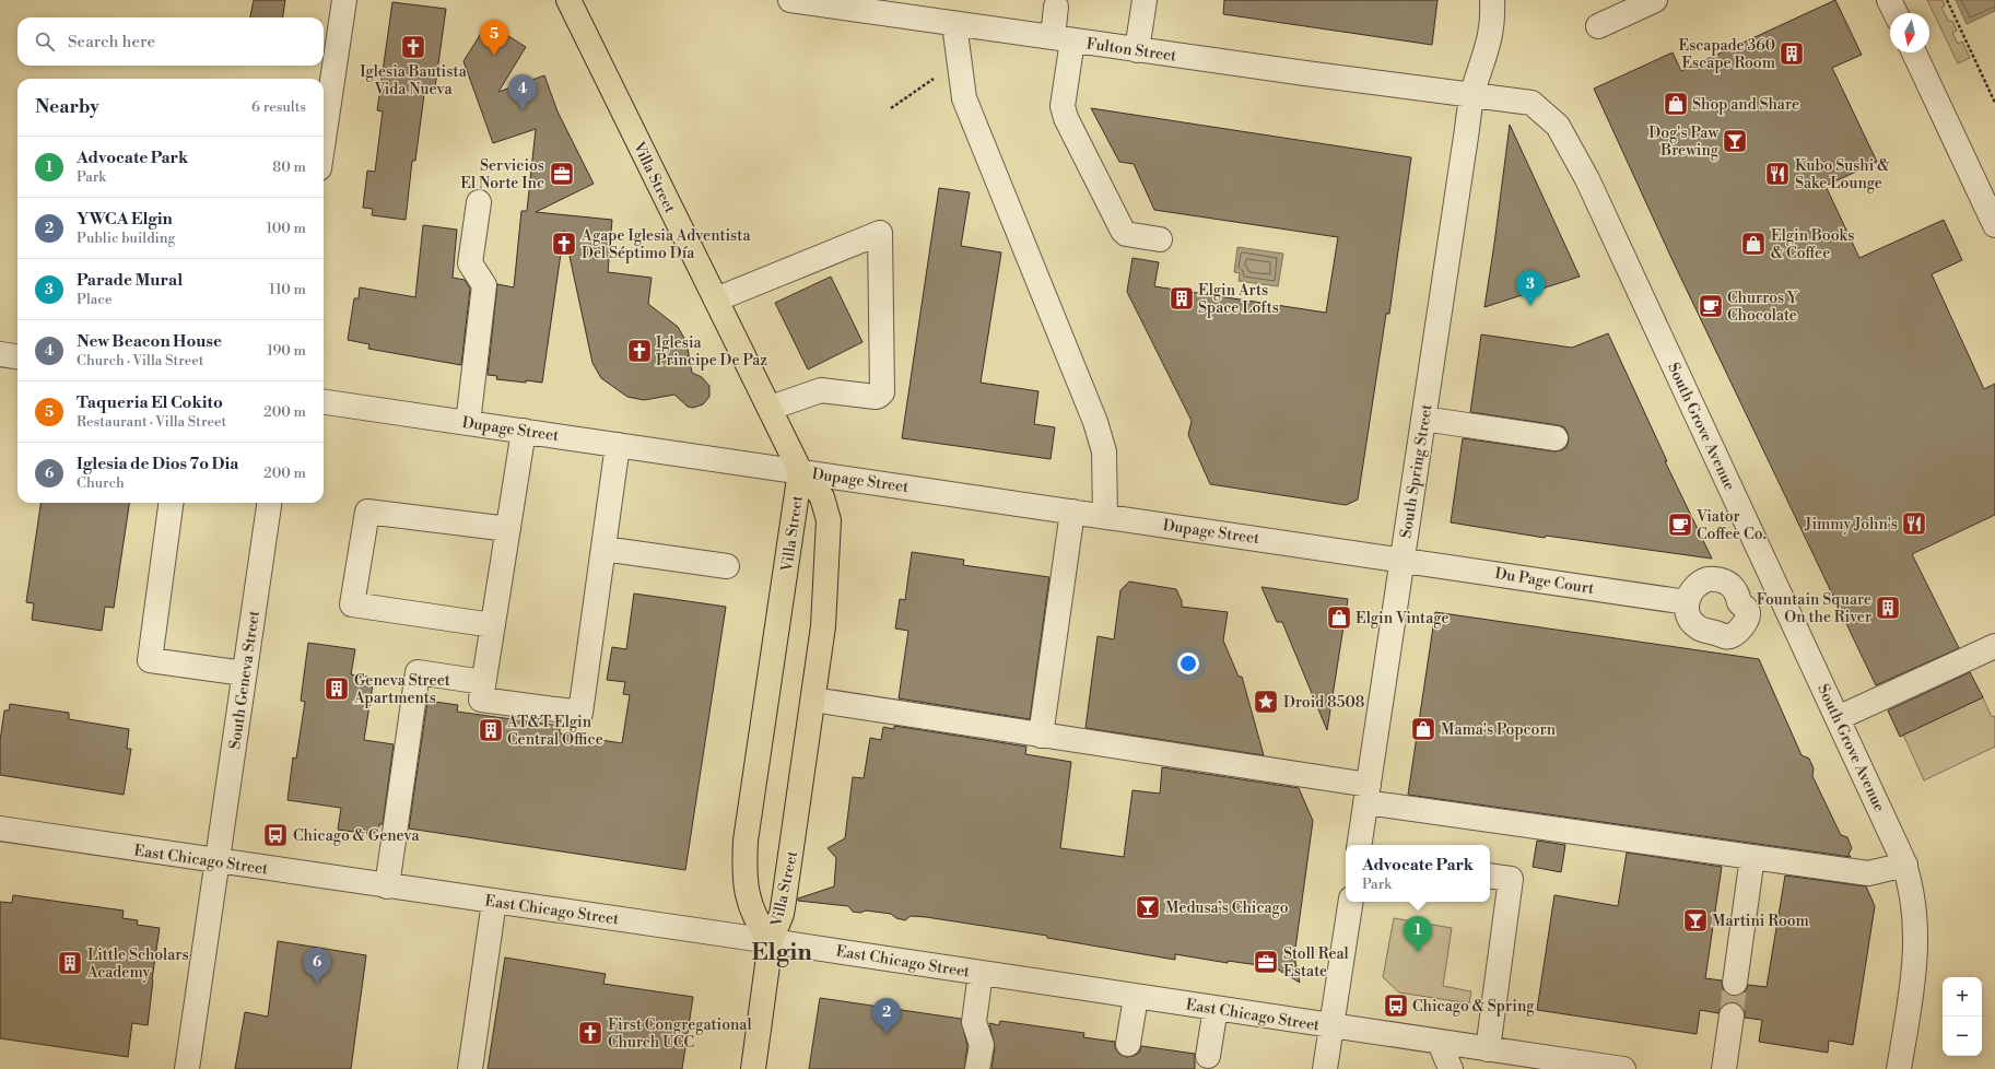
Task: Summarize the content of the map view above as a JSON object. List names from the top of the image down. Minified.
{"streets":{"main road":["Villa Street"],"street":["Fulton Street","South Grove Avenue","Dupage Street","South Spring Street","Du Page Court","South Geneva Street","East Chicago Street"]},"crossings":[["Fulton Street","South Grove Avenue"],["Fulton Street","South Spring Street"],["Villa Street","Dupage Street"],["Villa Street","East Chicago Street"],["South Grove Avenue","South Spring Street"],["Dupage Street","South Spring Street"],["Dupage Street","Du Page Court"],["South Spring Street","Du Page Court"],["South Geneva Street","East Chicago Street"]],"districts":["Elgin"],"places":{"church":["Iglesia Bautista Vida Nueva","Agape Iglesia Adventista Del Séptimo Día","Iglesia Principe De Paz","First Congregational Church UCC"],"building":["Escapade 360 Escape Room","Elgin Arts Space Lofts","Fountain Square On the River","Geneva Street Apartments","AT&T Elgin Central Office","Little Scholars Academy"],"shop":["Shop and Share","Elgin Books & Coffee","Elgin Vintage","Mama's Popcorn"],"bar":["Dog's Paw Brewing","Medusa’s Chicago","Martini Room"],"office":["Servicios El Norte Inc","Stoll Real Estate"],"restaurant":["Kubo Sushi & Sake Lounge","Jimmy John's"],"cafe":["Churros Y Chocolate","Viator Coffee Co."],"place":["Droid 8508"],"bus stop":["Chicago & Geneva","Chicago & Spring"]},"north":"bottom","page":{"search":"Search here","pins":["5","4","3","1","6","2"],"heading":["Nearby","6 results"],"list":[{"mark":"1","name":"Advocate Park","note":"Park","value":"80 m"},{"mark":"2","name":"YWCA Elgin","note":"Public building","value":"100 m"},{"mark":"3","name":"Parade Mural","note":"Place","value":"110 m"},{"mark":"4","name":"New Beacon House","note":"Church · Villa Street","value":"190 m"},{"mark":"5","name":"Taqueria El Cokito","note":"Restaurant · Villa Street","value":"200 m"},{"mark":"6","name":"Iglesia de Dios 7o Dia","note":"Church","value":"200 m"}],"popup":["Advocate Park","Park"],"map_buttons":["+","−"]}}
